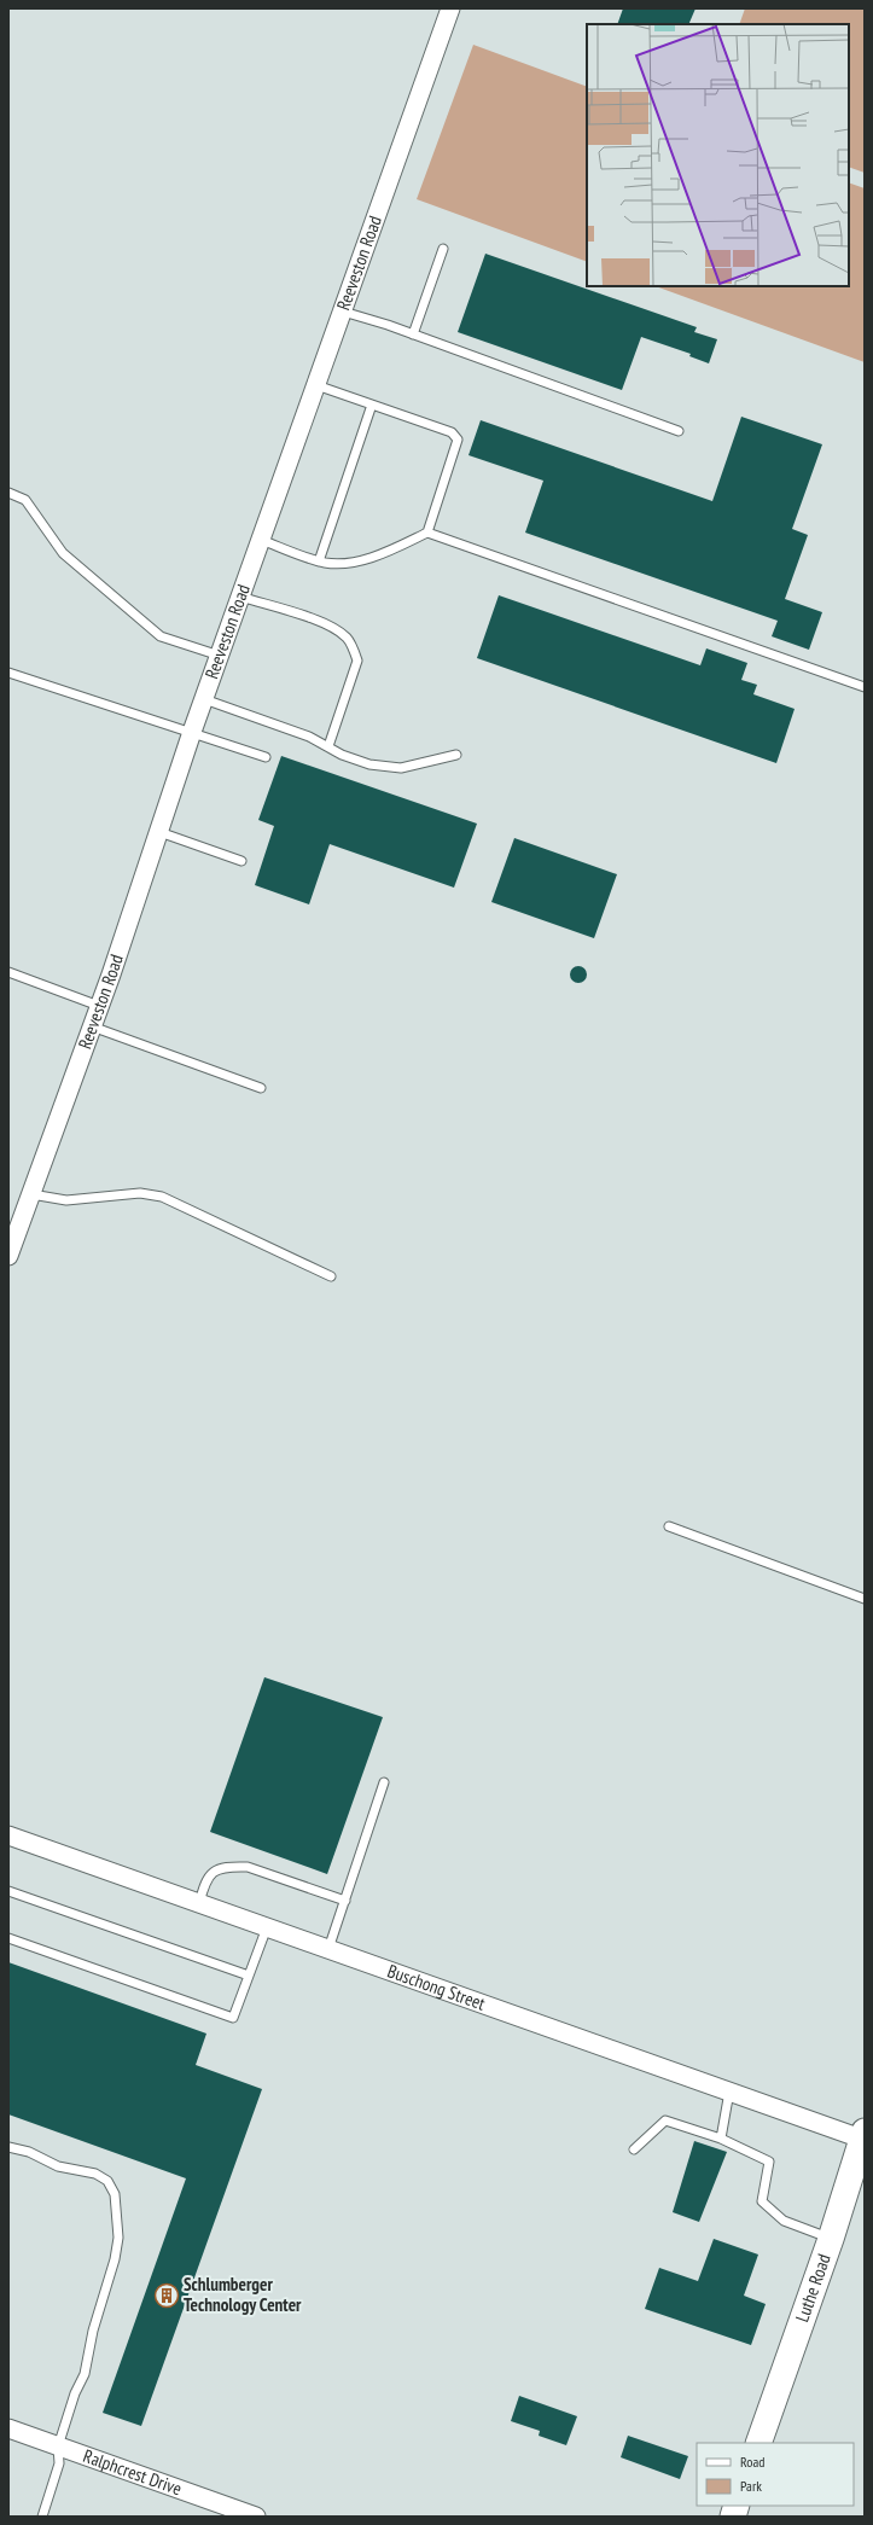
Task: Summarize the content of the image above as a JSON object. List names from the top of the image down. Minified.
{"streets":{"street":["Reeveston Road","Buschong Street","Luthe Road","Ralphcrest Drive"]},"crossings":[["Buschong Street","Luthe Road"]],"places":{"building":["Schlumberger Technology Center"]},"legend":["Road","Park"]}
